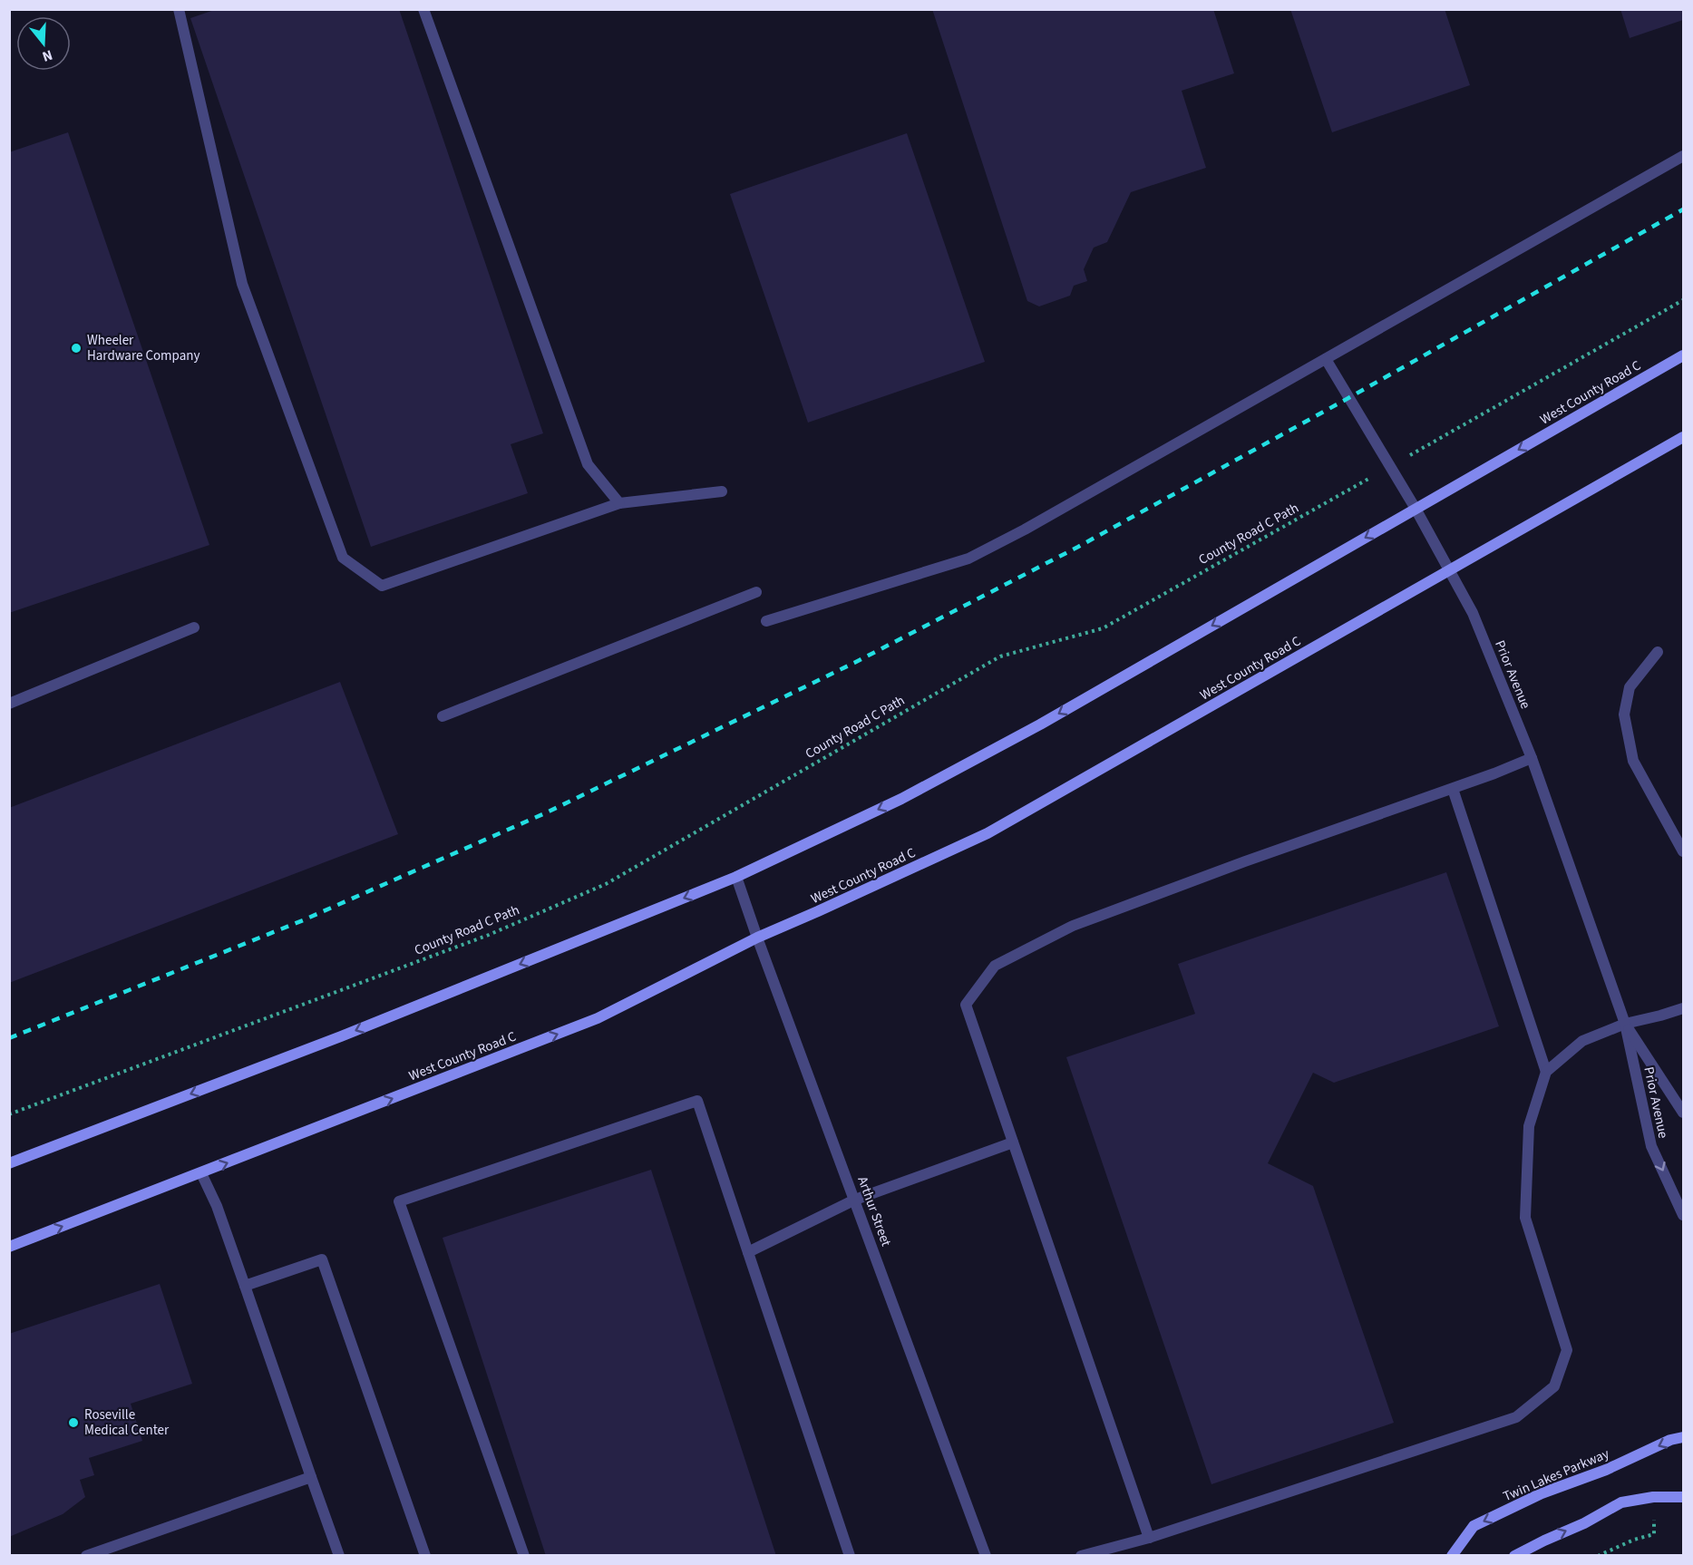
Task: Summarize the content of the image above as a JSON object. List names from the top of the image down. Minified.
{"streets":{"main road":["West County Road C","Twin Lakes Parkway"],"street":["Prior Avenue","Arthur Street"],"path":["County Road C Path"]},"crossings":[["West County Road C","Prior Avenue"],["West County Road C","Arthur Street"],["County Road C Path","Prior Avenue"]],"places":["Wheeler Hardware Company","Roseville Medical Center"],"north":"bottom"}
